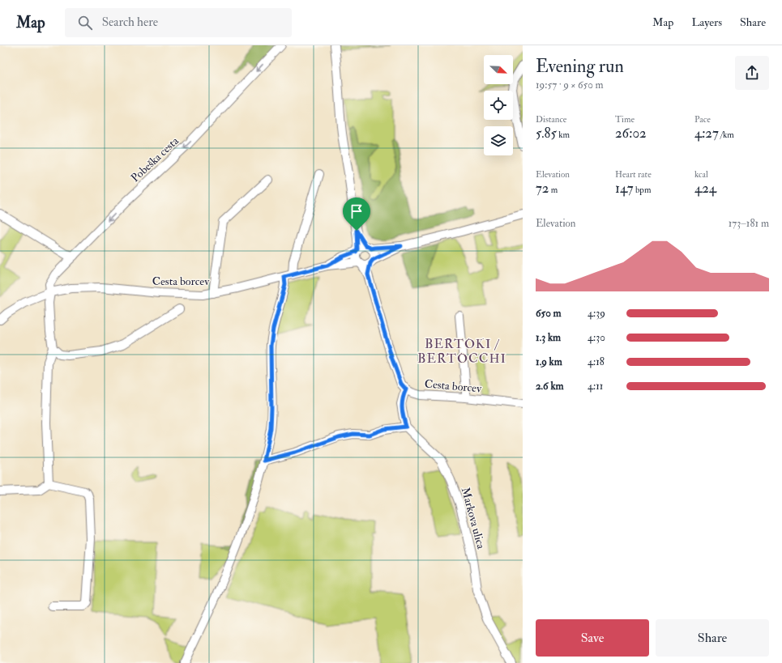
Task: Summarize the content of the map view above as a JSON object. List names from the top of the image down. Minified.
{"streets":{"street":["Pobeška cesta","Cesta borcev","Markova ulica"]},"crossings":[["Pobeška cesta","Cesta borcev"]],"one_way":["Pobeška cesta"],"districts":["BERTOKI / BERTOCCHI"],"north":"bottom right","page":{"header":"Map","search":"Search here","nav":["Map","Layers","Share"],"heading":["Evening run","19:57 · 9 × 650 m"],"stats":[["Distance","5.85 km"],["Time","26:02"],["Pace","4:27 /km"],["Elevation","72 m"],["Heart rate","147 bpm"],["kcal","424"]],"chart":["Elevation","173–181 m"],"list":[{"name":"650 m","note":"4:39"},{"name":"1.3 km","note":"4:30"},{"name":"1.9 km","note":"4:18"},{"name":"2.6 km","note":"4:11"}],"buttons":["Save","Share"]}}
